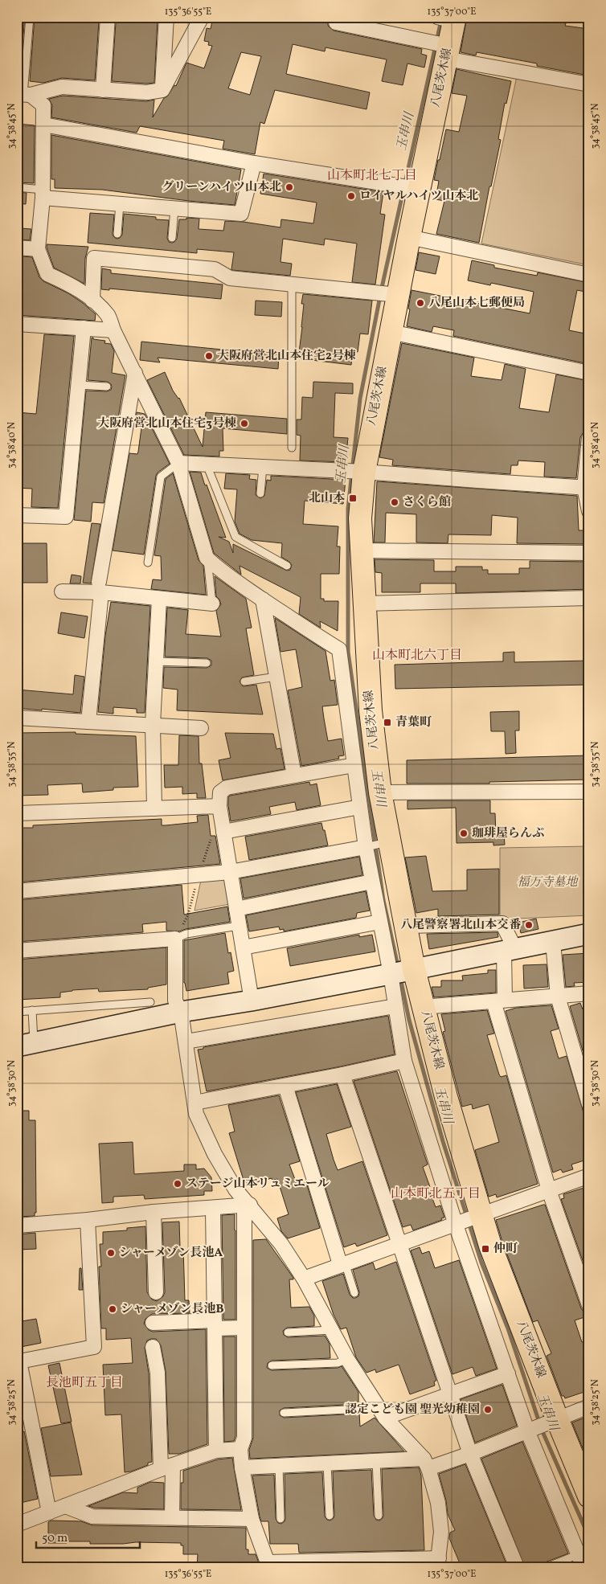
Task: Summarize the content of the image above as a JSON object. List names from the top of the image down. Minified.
{"streets":{"main road":["八尾茨木線"]},"districts":["山本町北七丁目","山本町北六丁目","山本町北五丁目","長池町五丁目"],"water":["玉串川"],"parks":["福万寺墓地"],"places":{"other":["グリーンハイツ山本北","ロイヤルハイツ山本北","八尾山本七郵便局","大阪府営北山本住宅2号棟","大阪府営北山本住宅3号棟","さくら館","珈琲屋らんぷ","八尾警察署北山本交番","ステージ山本リュミエール","シャーメゾン長池A","シャーメゾン長池B","認定こども園 聖光幼稚園"],"transit":["北山本","青葉町","仲町"]},"scale_bar":"50 m","coordinates":["135°36'55\"E","135°37'00\"E","34°38'45\"N","34°38'40\"N","34°38'35\"N","34°38'30\"N","34°38'25\"N"]}
